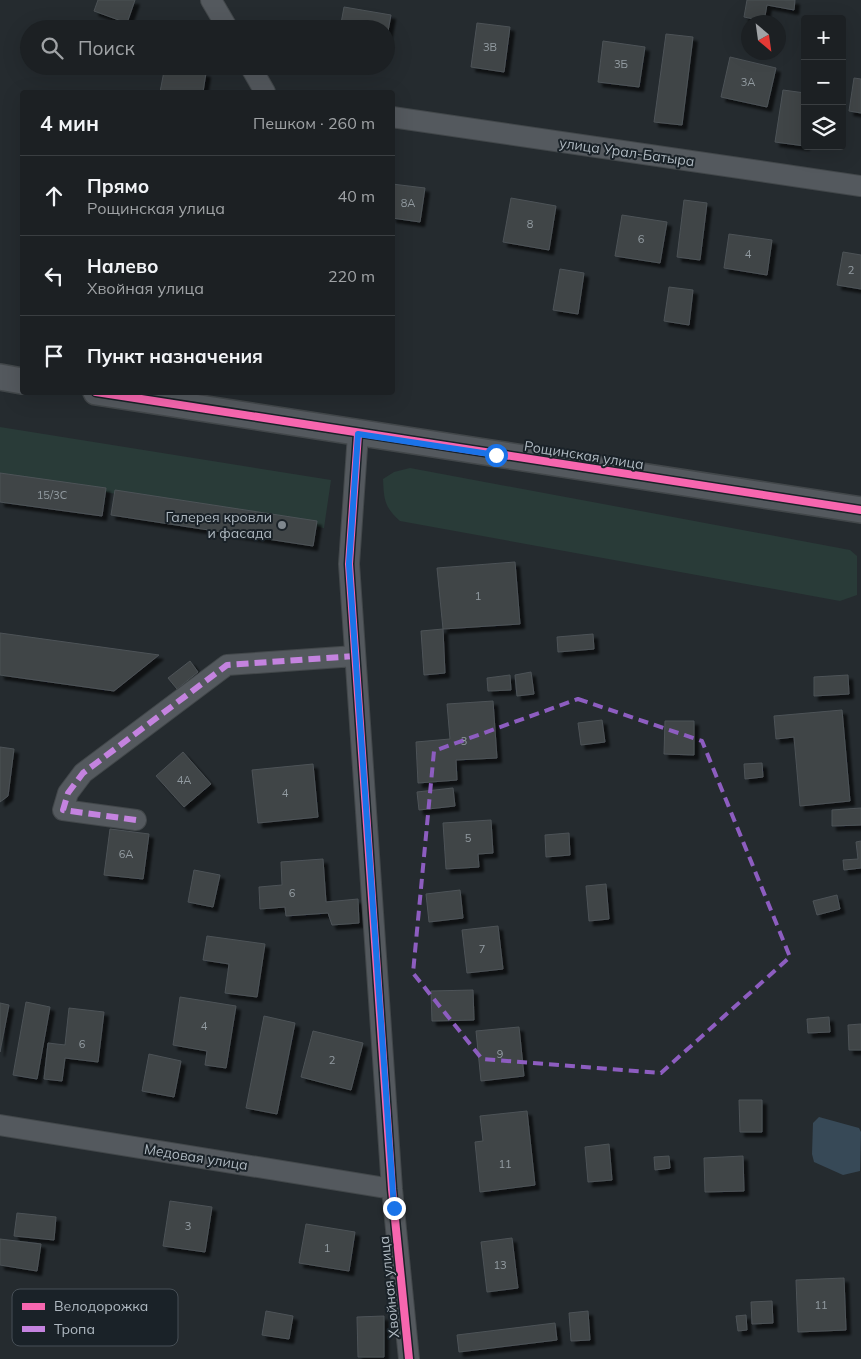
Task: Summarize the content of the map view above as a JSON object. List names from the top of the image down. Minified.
{"streets":{"street":["улица Урал-Батыра","Рощинская улица","Медовая улица","Хвойная улица"]},"crossings":[["Рощинская улица","Хвойная улица"],["Медовая улица","Хвойная улица"]],"places":["Галерея кровли и фасада"],"house_numbers":["3В","3Б","3А","8А","8","6","4","2","15/3С","1","3","4А","4","5","6А","6","7","4","6","9","2","11","3","1","13","11"],"legend":["Велодорожка","Тропа"],"north":"bottom right","page":{"map_buttons":["+","−"],"search":"Поиск","heading":["4 мин","Пешком · 260 m"],"list":[["Прямо","Рощинская улица","40 m"],["Налево","Хвойная улица","220 m"],"Пункт назначения"]}}
